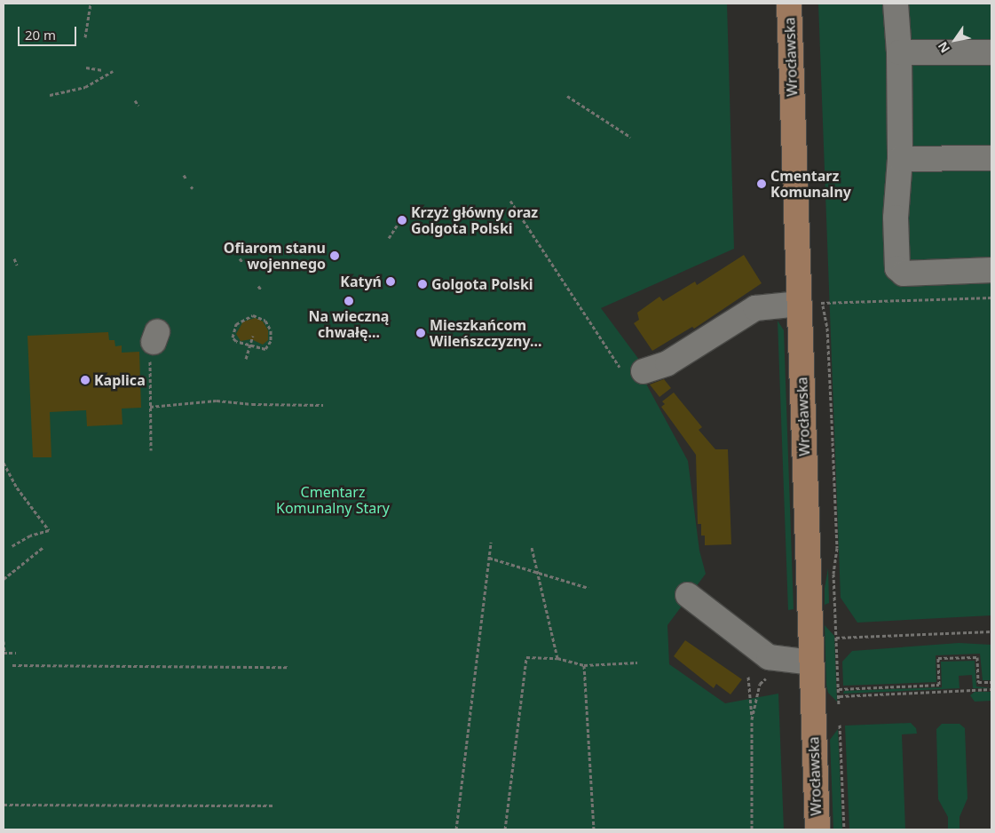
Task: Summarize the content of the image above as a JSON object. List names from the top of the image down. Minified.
{"streets":{"main road":["Wrocławska"]},"parks":["Cmentarz Komunalny Stary"],"places":["Cmentarz Komunalny","Krzyż główny oraz Golgota Polski","Ofiarom stanu wojennego","Katyń","Golgota Polski","Na wieczną chwałę...","Mieszkańcom Wileńszczyzny...","Kaplica"],"scale_bar":"20 m","north":"bottom left"}
